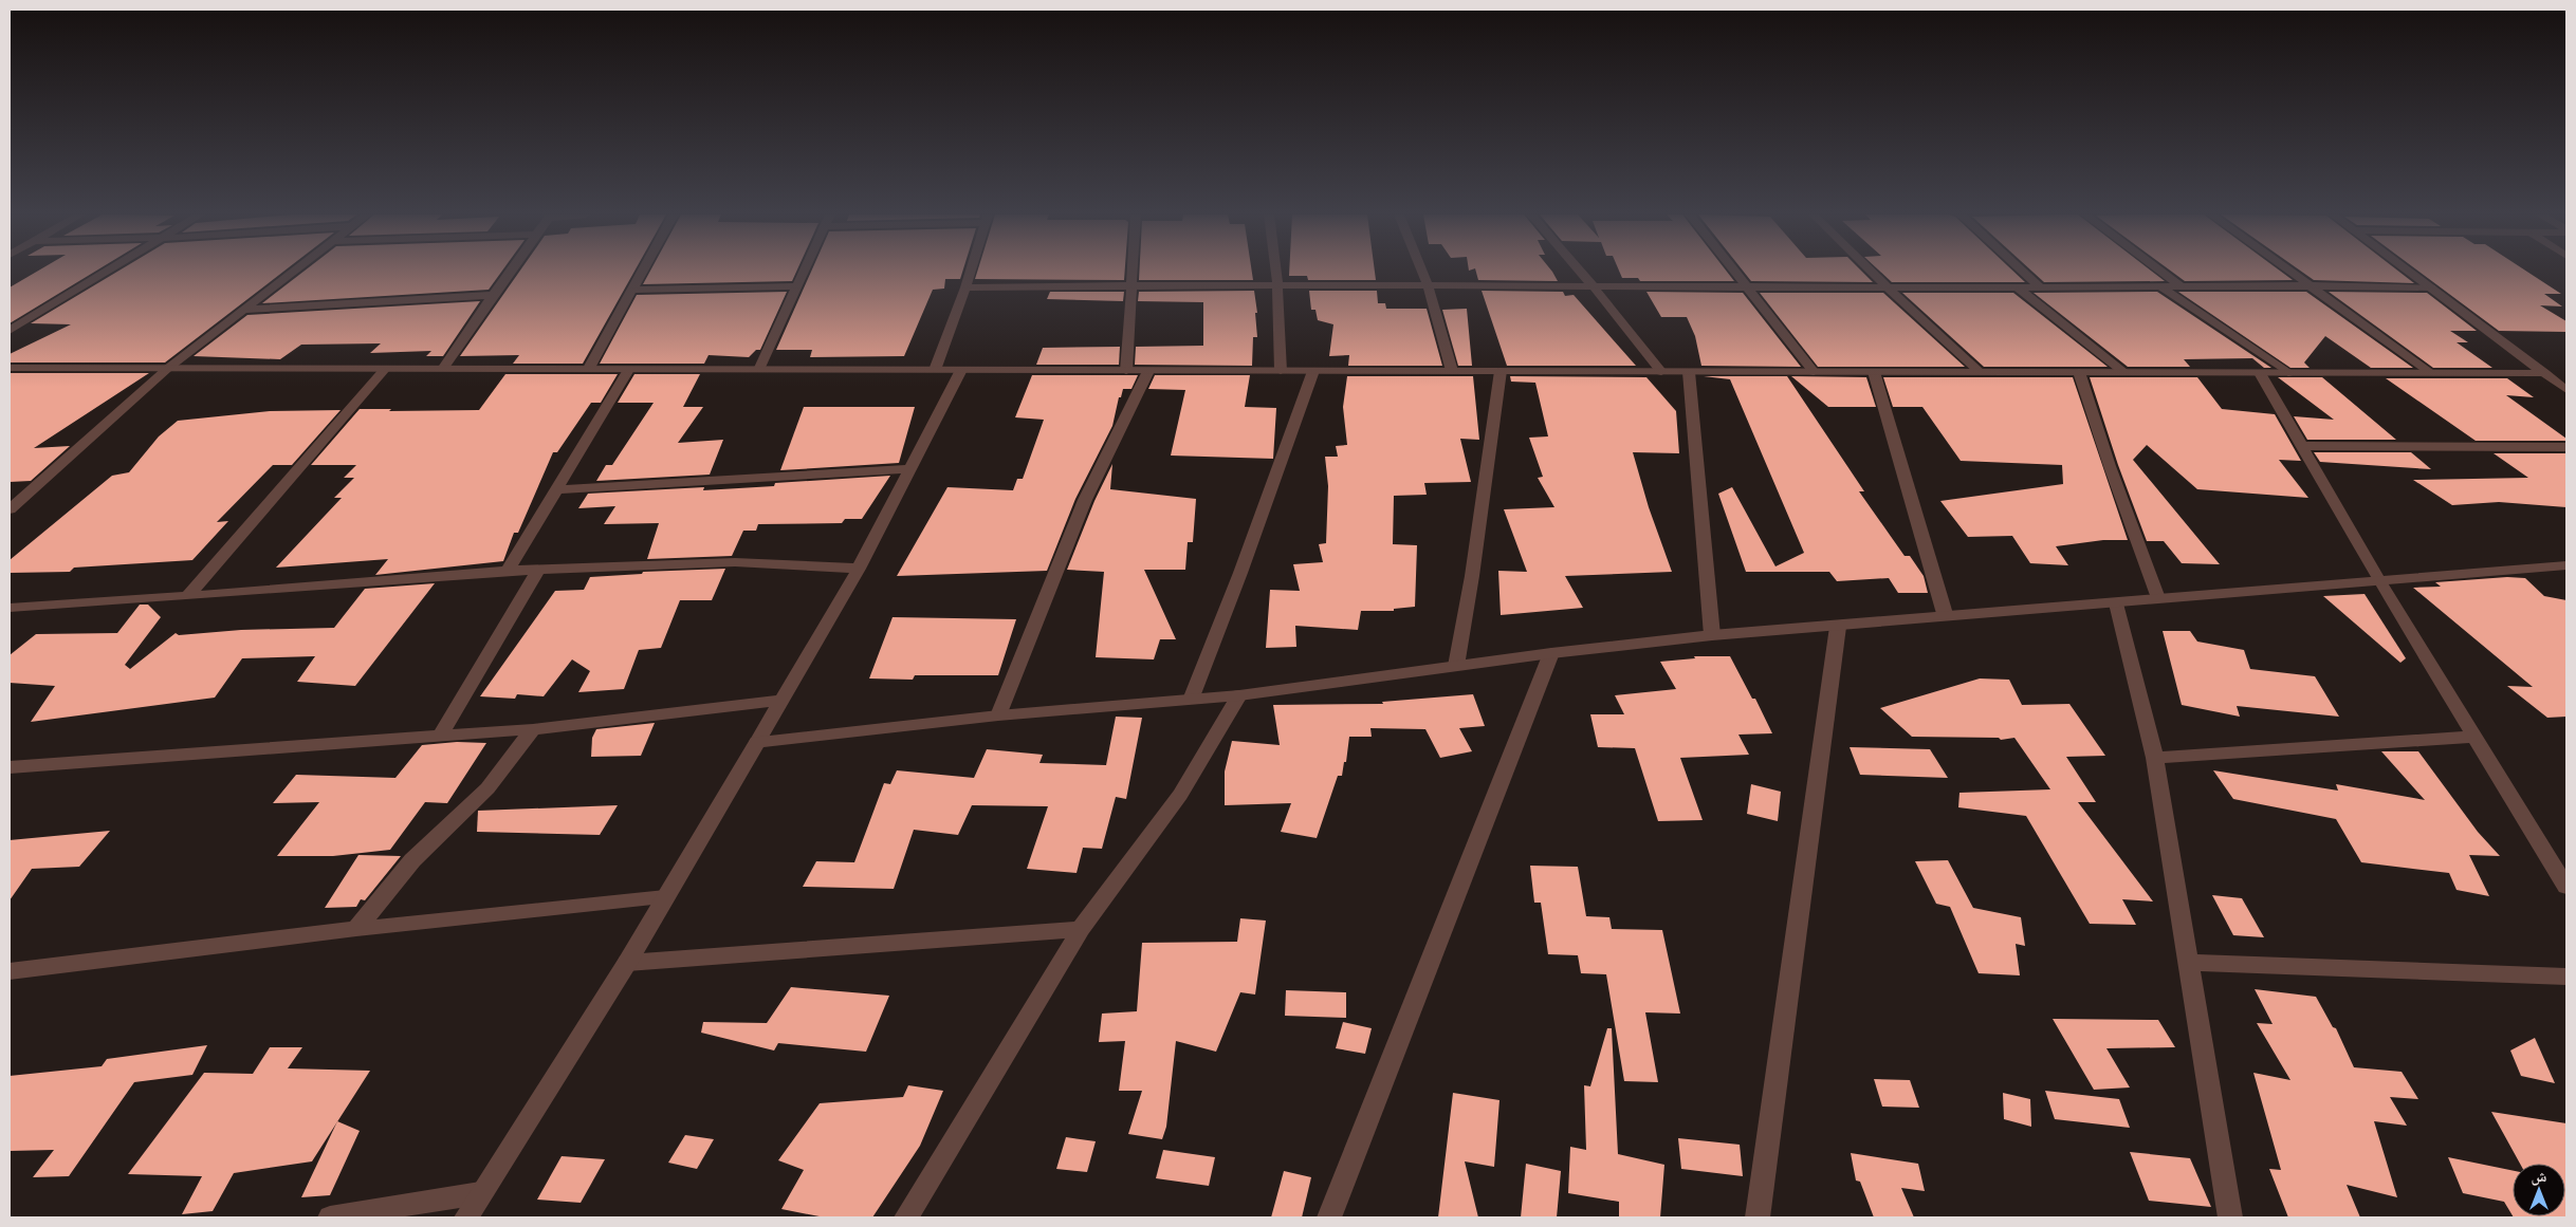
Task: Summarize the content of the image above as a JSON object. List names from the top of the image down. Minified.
{"north":"top"}
